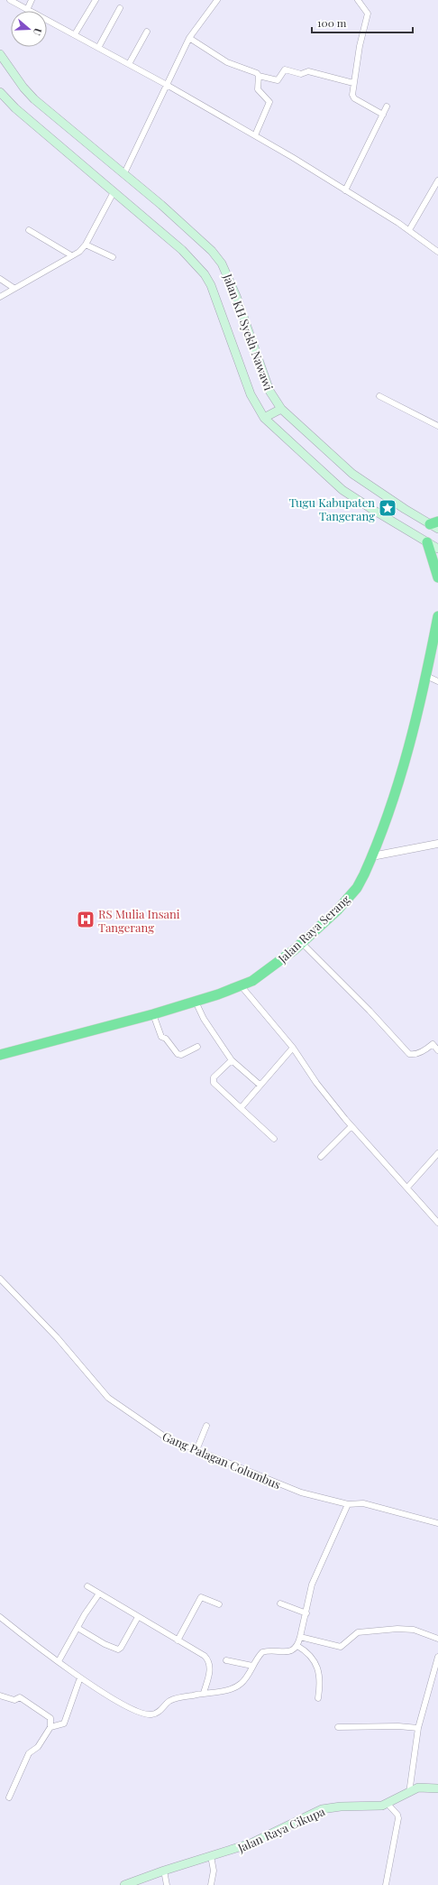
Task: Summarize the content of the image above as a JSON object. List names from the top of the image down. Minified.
{"streets":{"highway":["Jalan Raya Serang"],"main road":["Jalan KH Syekh Nawawi","Jalan Raya Cikupa"],"street":["Gang Palagan Columbus"]},"places":{"place":["Tugu Kabupaten Tangerang"],"hospital":["RS Mulia Insani Tangerang"]},"scale_bar":"100 m","north":"right"}
